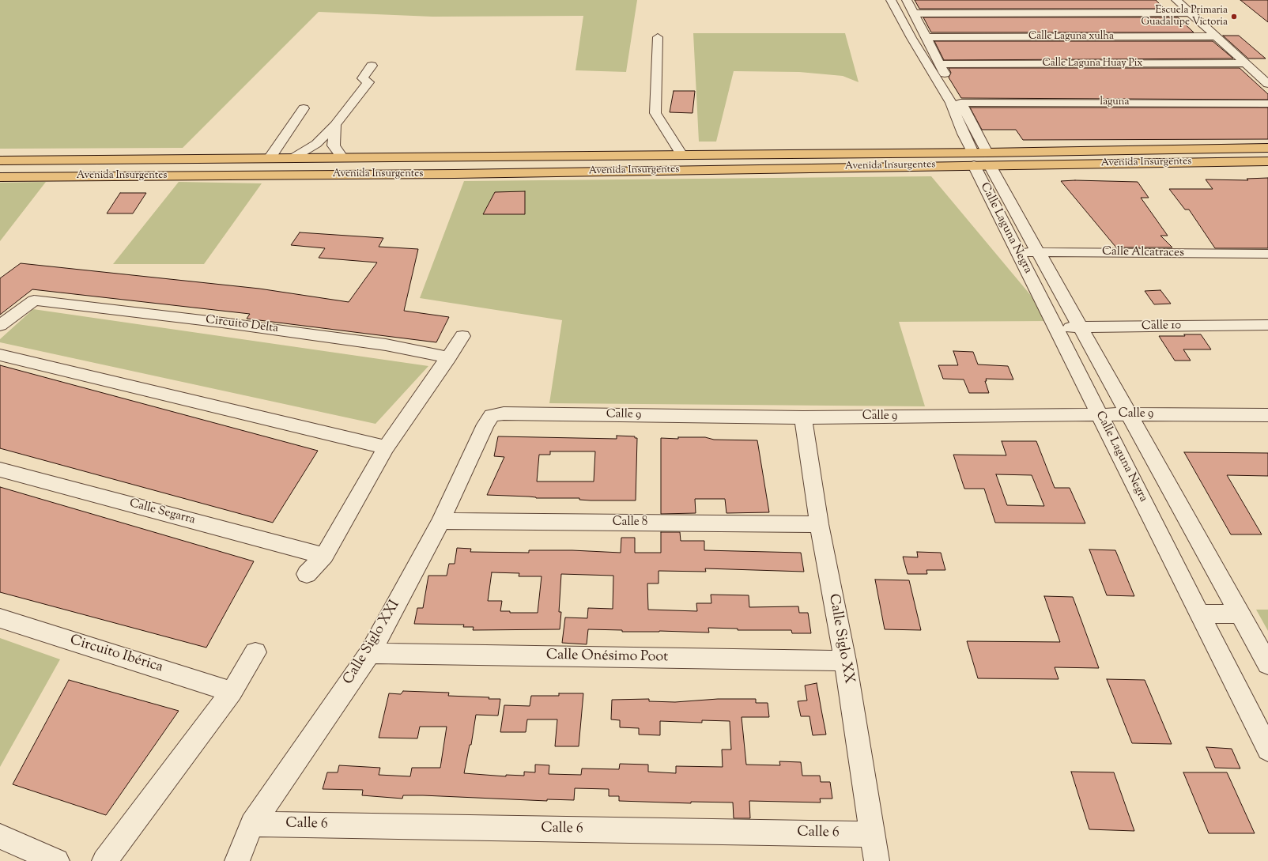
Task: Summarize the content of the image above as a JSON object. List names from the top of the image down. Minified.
{"streets":{"main road":["Avenida Insurgentes"],"street":["Calle Laguna xulha","Calle Laguna Huay Pix","laguna","Calle Laguna Negra","Calle Alcatraces","Circuito Delta","Calle 10","Calle 9","Calle Segarra","Calle 8","Calle Siglo XX","Calle Siglo XXI","Circuito Ibérica","Calle Onésimo Poot","Calle 6"]},"crossings":[["Calle Laguna xulha","Calle Laguna Negra"],["Calle Laguna Huay Pix","Calle Laguna Negra"],["laguna","Calle Laguna Negra"],["Avenida Insurgentes","Calle Laguna Negra"],["Calle Laguna Negra","Calle Alcatraces"],["Calle Laguna Negra","Calle 10"],["Calle Laguna Negra","Calle 9"],["Calle 9","Calle Siglo XX"],["Calle 9","Calle Siglo XXI"],["Calle 8","Calle Siglo XX"],["Calle 8","Calle Siglo XXI"],["Calle Siglo XX","Calle Onésimo Poot"],["Calle Siglo XX","Calle 6"],["Calle Siglo XXI","Calle Onésimo Poot"],["Calle Siglo XXI","Calle 6"]],"places":["Escuela Primaria Guadalupe Victoria"]}
